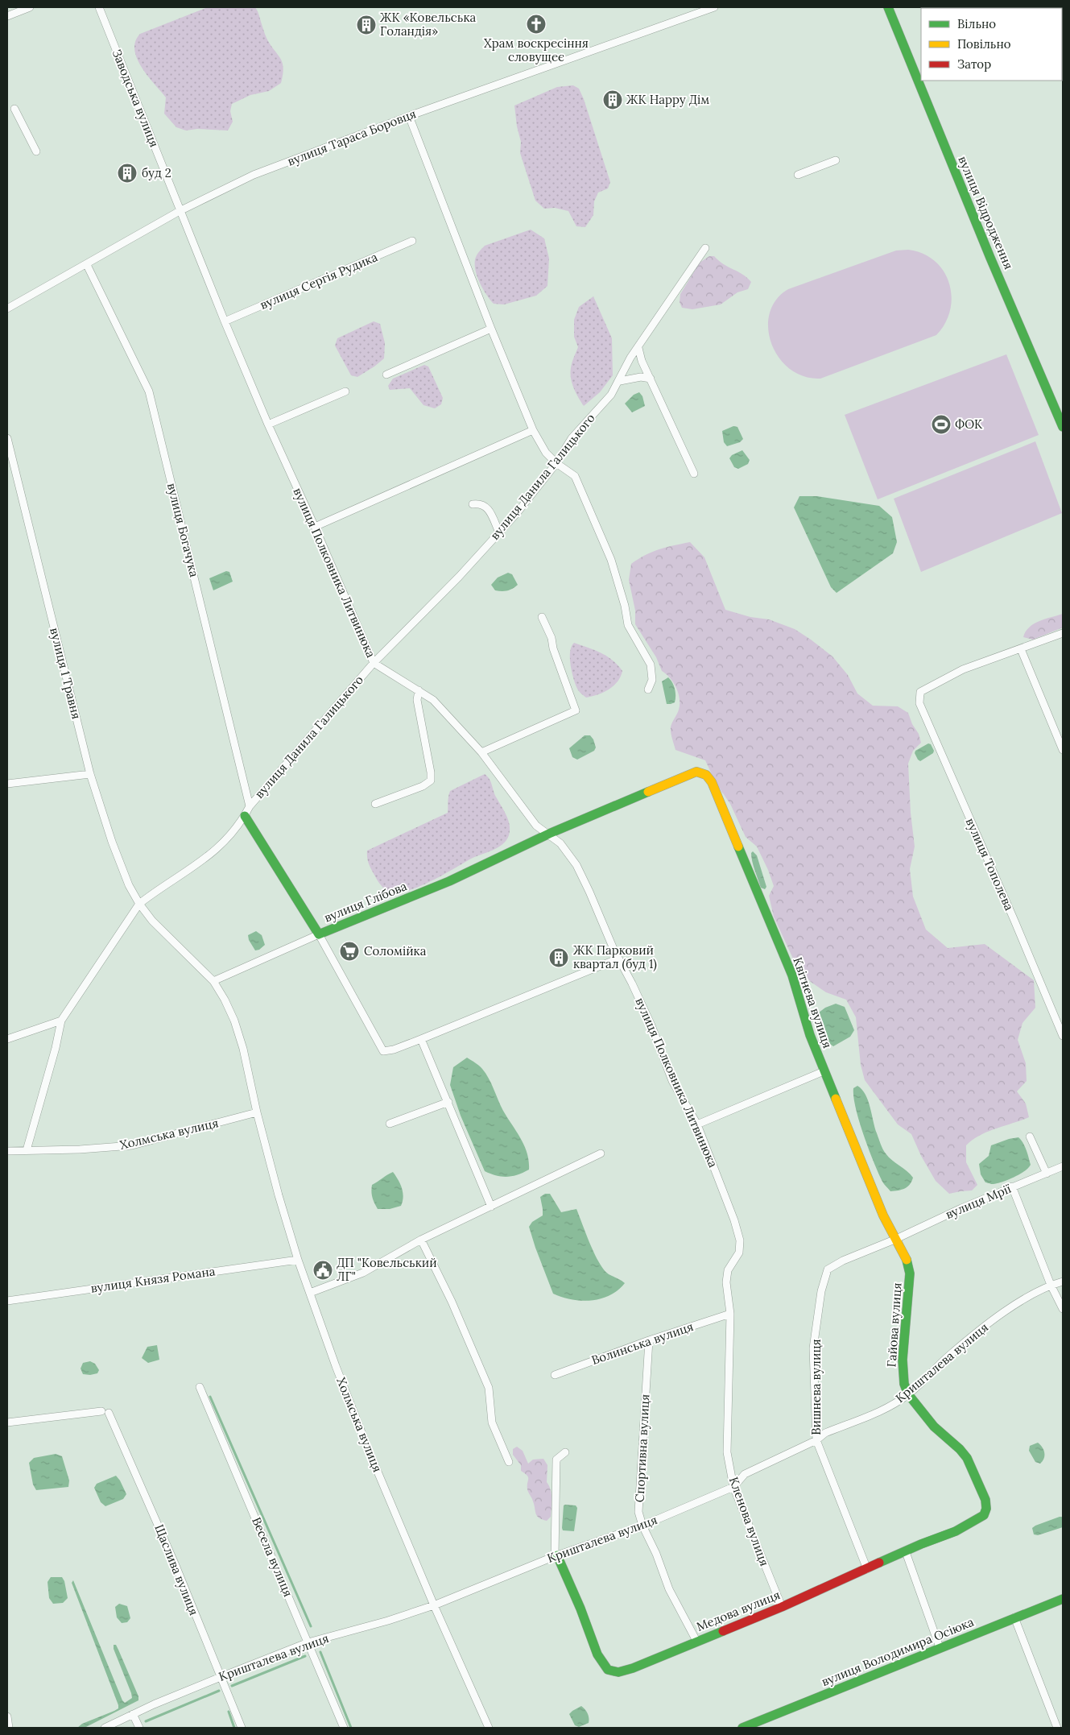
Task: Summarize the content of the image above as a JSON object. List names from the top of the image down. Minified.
{"streets":{"street":["Заводська вулиця","вулиця Тараса Боровця","вулиця Відродження","вулиця Сергія Рудика","вулиця Данила Галицького","вулиця Богачука","вулиця Полковника Литвинюка","вулиця 1 Травня","вулиця Тополева","вулиця Глібова","Квітнева вулиця","Холмська вулиця","вулиця Мрії","вулиця Князя Романа","Гайова вулиця","Волинська вулиця","Кришталева вулиця","Вишнева вулиця","Спортивна вулиця","Кленова вулиця","Весела вулиця","Щаслива вулиця","Медова вулиця","вулиця Володимира Осіюка"]},"crossings":[["Заводська вулиця","вулиця Тараса Боровця"],["Заводська вулиця","вулиця Полковника Литвинюка"],["вулиця Тараса Боровця","вулиця Богачука"],["вулиця Тараса Боровця","вулиця Полковника Литвинюка"],["вулиця Сергія Рудика","вулиця Полковника Литвинюка"],["вулиця Данила Галицького","вулиця Богачука"],["вулиця Данила Галицького","вулиця Полковника Литвинюка"],["вулиця Данила Галицького","вулиця 1 Травня"],["вулиця Данила Галицького","вулиця Глібова"],["вулиця Данила Галицького","Холмська вулиця"],["вулиця Полковника Литвинюка","вулиця Глібова"],["вулиця Полковника Литвинюка","Волинська вулиця"],["вулиця Полковника Литвинюка","Кленова вулиця"],["вулиця 1 Травня","Холмська вулиця"],["вулиця Глібова","Квітнева вулиця"],["Квітнева вулиця","вулиця Мрії"],["Квітнева вулиця","Гайова вулиця"],["Холмська вулиця","вулиця Князя Романа"],["Холмська вулиця","Кришталева вулиця"],["вулиця Мрії","Гайова вулиця"],["вулиця Мрії","Вишнева вулиця"],["Гайова вулиця","Кришталева вулиця"],["Гайова вулиця","Медова вулиця"],["Волинська вулиця","Спортивна вулиця"],["Волинська вулиця","Кленова вулиця"],["Кришталева вулиця","Вишнева вулиця"],["Кришталева вулиця","Спортивна вулиця"],["Кришталева вулиця","Кленова вулиця"],["Кришталева вулиця","Весела вулиця"],["Кришталева вулиця","Щаслива вулиця"],["Кришталева вулиця","Медова вулиця"],["Вишнева вулиця","Медова вулиця"],["Спортивна вулиця","Медова вулиця"],["Кленова вулиця","Медова вулиця"]],"places":{"church":["Храм воскресіння словущеє"],"building":["ЖК «Ковельська Голандія»","ЖК Happy Дім","буд 2","ЖК Парковий квартал (буд 1)"],"sports":["ФОК"],"supermarket":["Соломійка"],"public building":["ДП \"Ковельський ЛГ\""]},"legend":["Вільно","Повільно","Затор"]}
